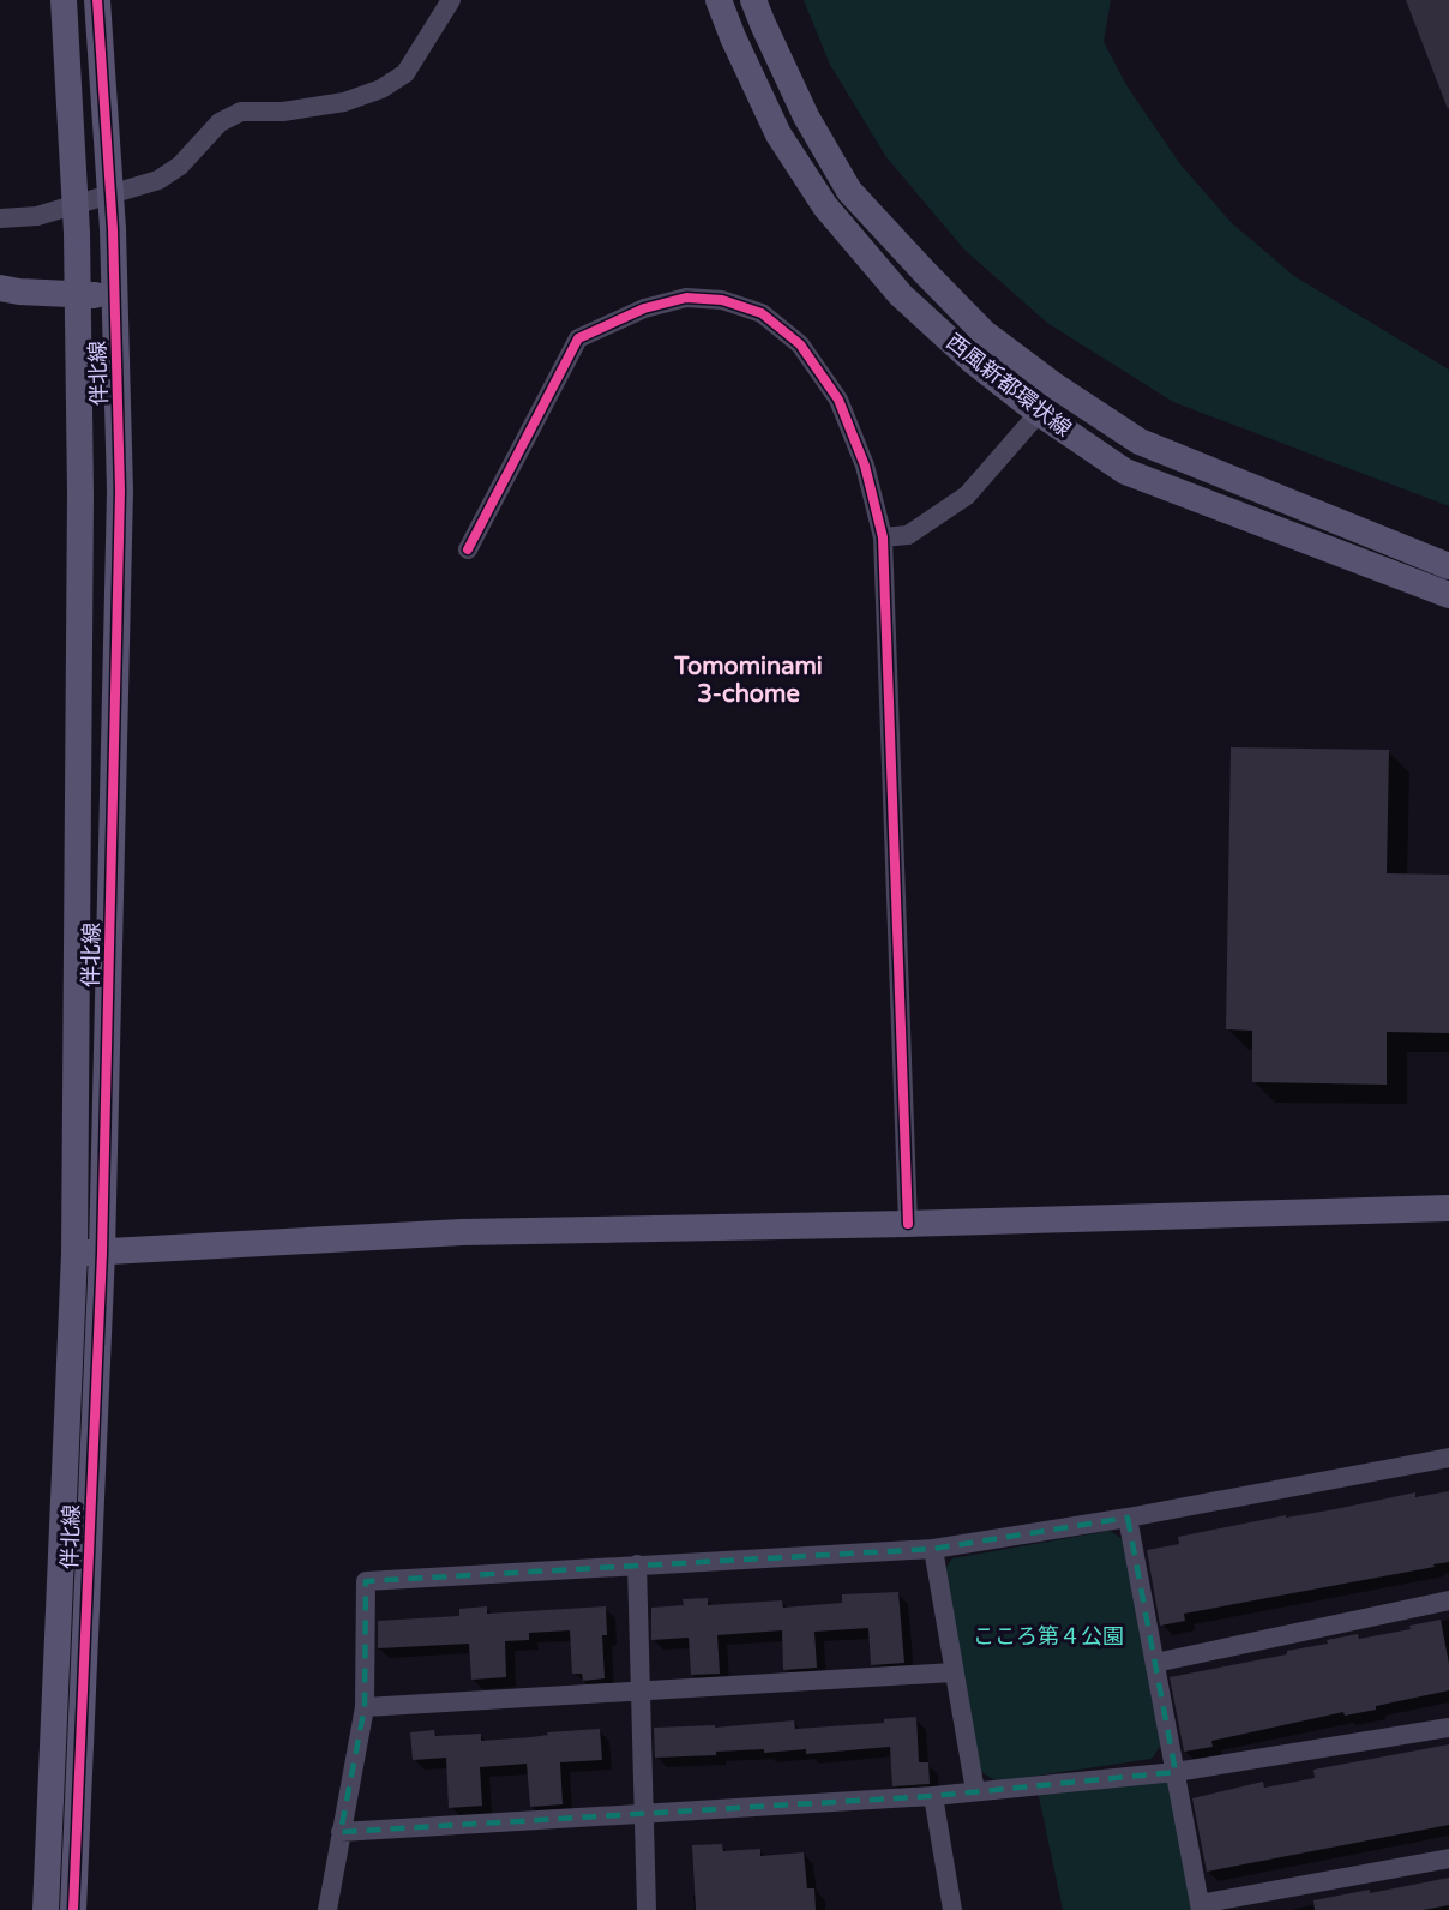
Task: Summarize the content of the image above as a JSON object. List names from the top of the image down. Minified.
{"streets":{"street":["伴北線","西風新都環状線"]},"districts":["Tomominami 3-chome"],"parks":["こころ第４公園"]}
